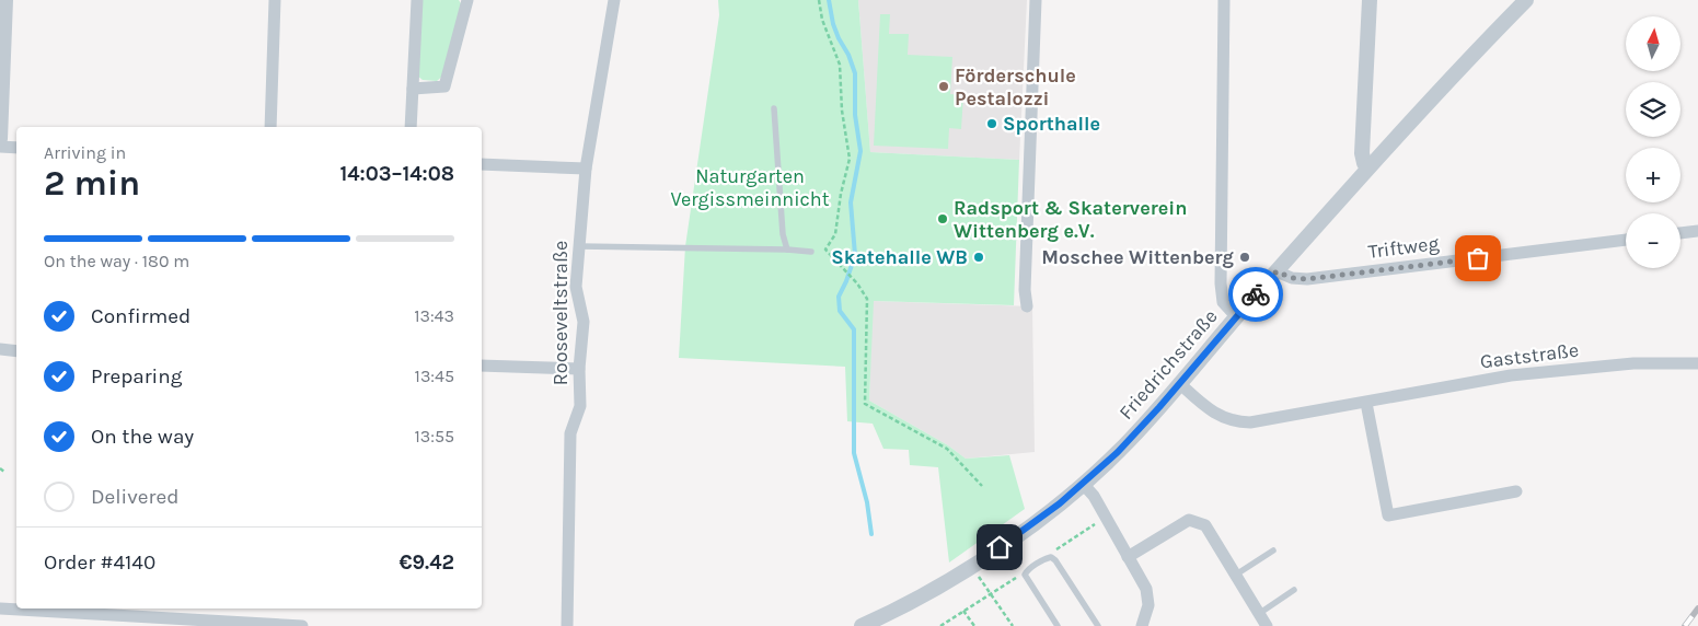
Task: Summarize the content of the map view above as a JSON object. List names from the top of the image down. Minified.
{"streets":{"street":["Triftweg","Rooseveltstraße","Gaststraße","Friedrichstraße"]},"crossings":[["Triftweg","Friedrichstraße"],["Gaststraße","Friedrichstraße"]],"parks":["Naturgarten Vergissmeinnicht"],"places":["Förderschule Pestalozzi","Sporthalle","Radsport & Skaterverein Wittenberg e.V.","Skatehalle WB","Moschee Wittenberg"],"north":"top","page":{"map_buttons":["+","−"],"heading":["2 min","Arriving in","14:03–14:08"],"panel":["Order #4140","€9.42"],"bar":"On the way · 180 m","list":[["Confirmed","13:43"],["Preparing","13:45"],["On the way","13:55"],"Delivered"]}}
